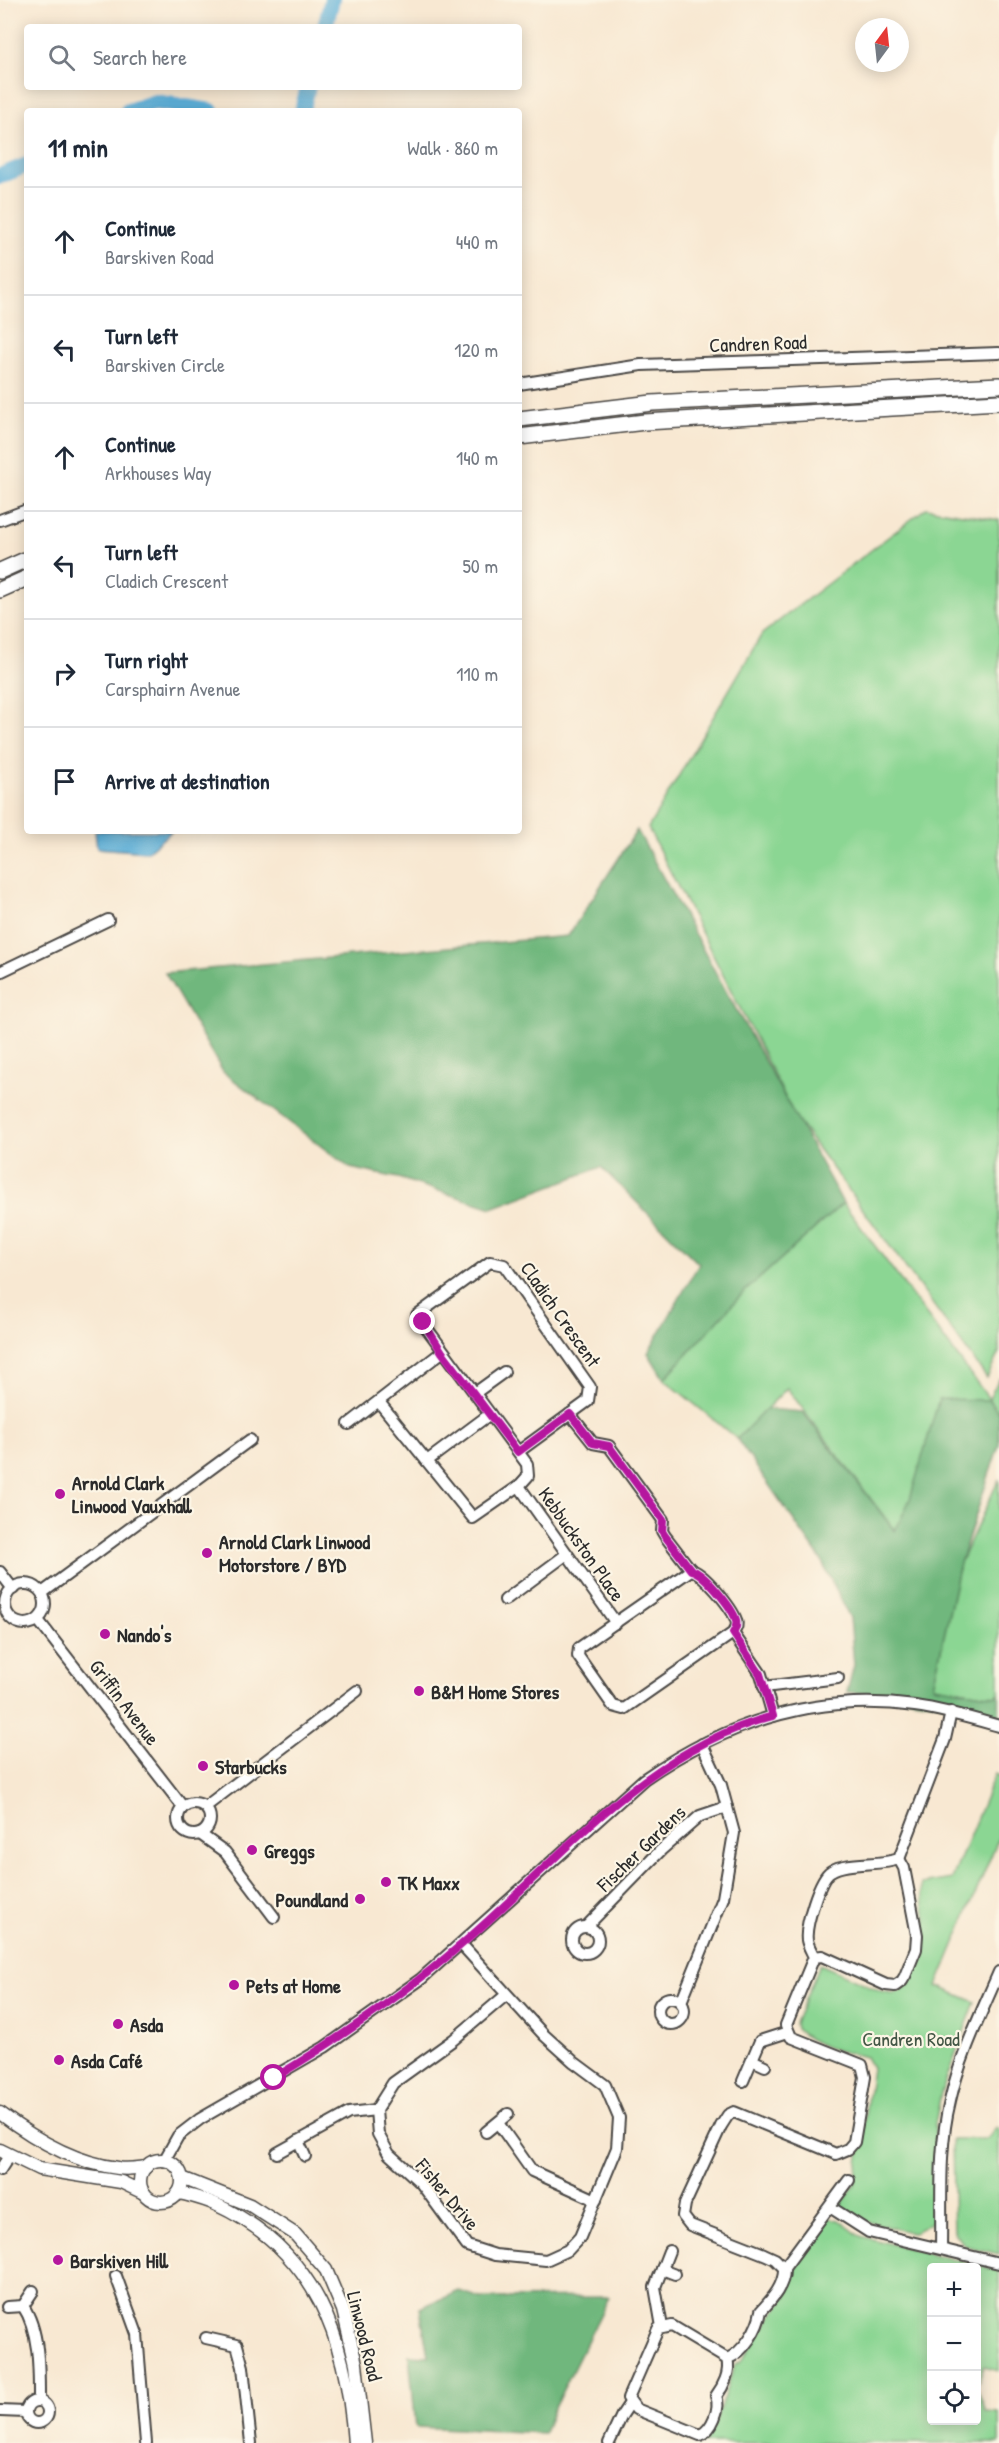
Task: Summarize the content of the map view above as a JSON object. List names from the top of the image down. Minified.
{"streets":{"main road":["Linwood Road"],"street":["Candren Road","Cladich Crescent","Kebbuckston Place","Griffin Avenue","Fischer Gardens","Fisher Drive"]},"parks":["Candren Road"],"places":["Arnold Clark Linwood Vauxhall","Arnold Clark Linwood Motorstore / BYD","Nando's","B&M Home Stores","Starbucks","Greggs","TK Maxx","Poundland","Pets at Home","Asda","Asda Café","Barskiven Hill"],"north":"top","page":{"search":"Search here","heading":["11 min","Walk · 860 m"],"list":[["Continue","Barskiven Road","440 m"],["Turn left","Barskiven Circle","120 m"],["Continue","Arkhouses Way","140 m"],["Turn left","Cladich Crescent","50 m"],["Turn right","Carsphairn Avenue","110 m"],"Arrive at destination"],"map_buttons":["+","−"]}}
